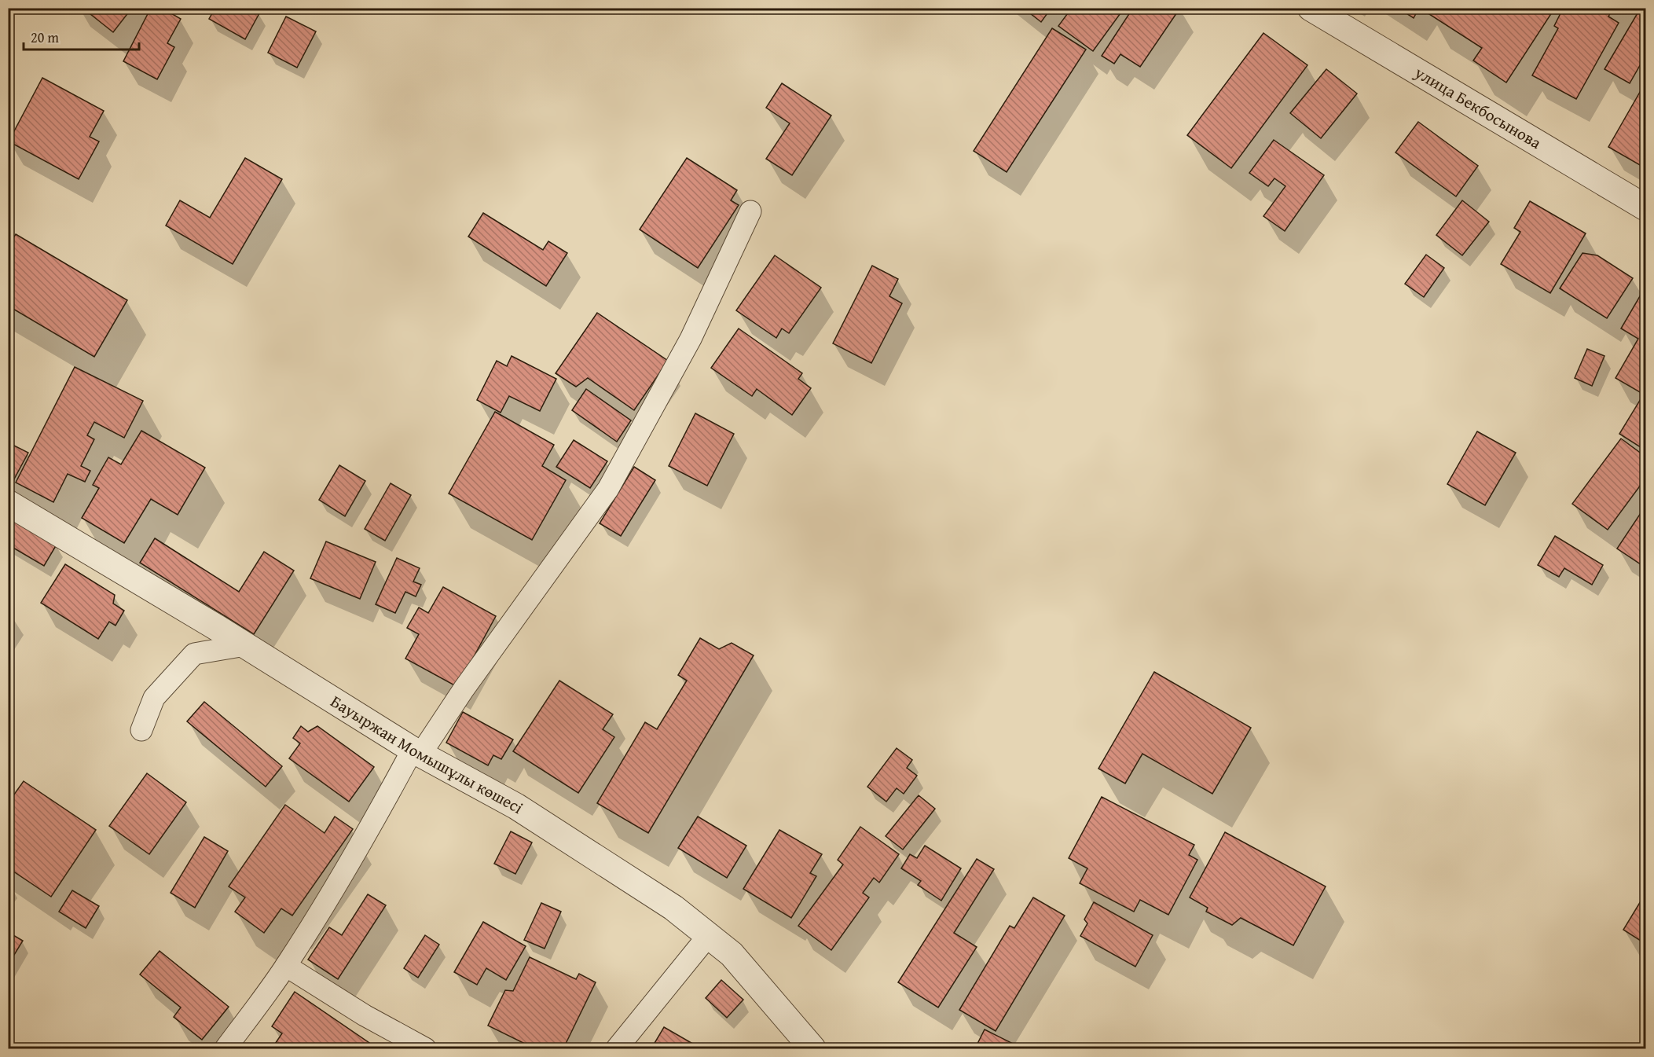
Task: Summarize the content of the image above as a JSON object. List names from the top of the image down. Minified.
{"streets":{"street":["улица Бекбосынова","Бауыржан Момышұлы көшесі"]},"scale_bar":"20 m"}
